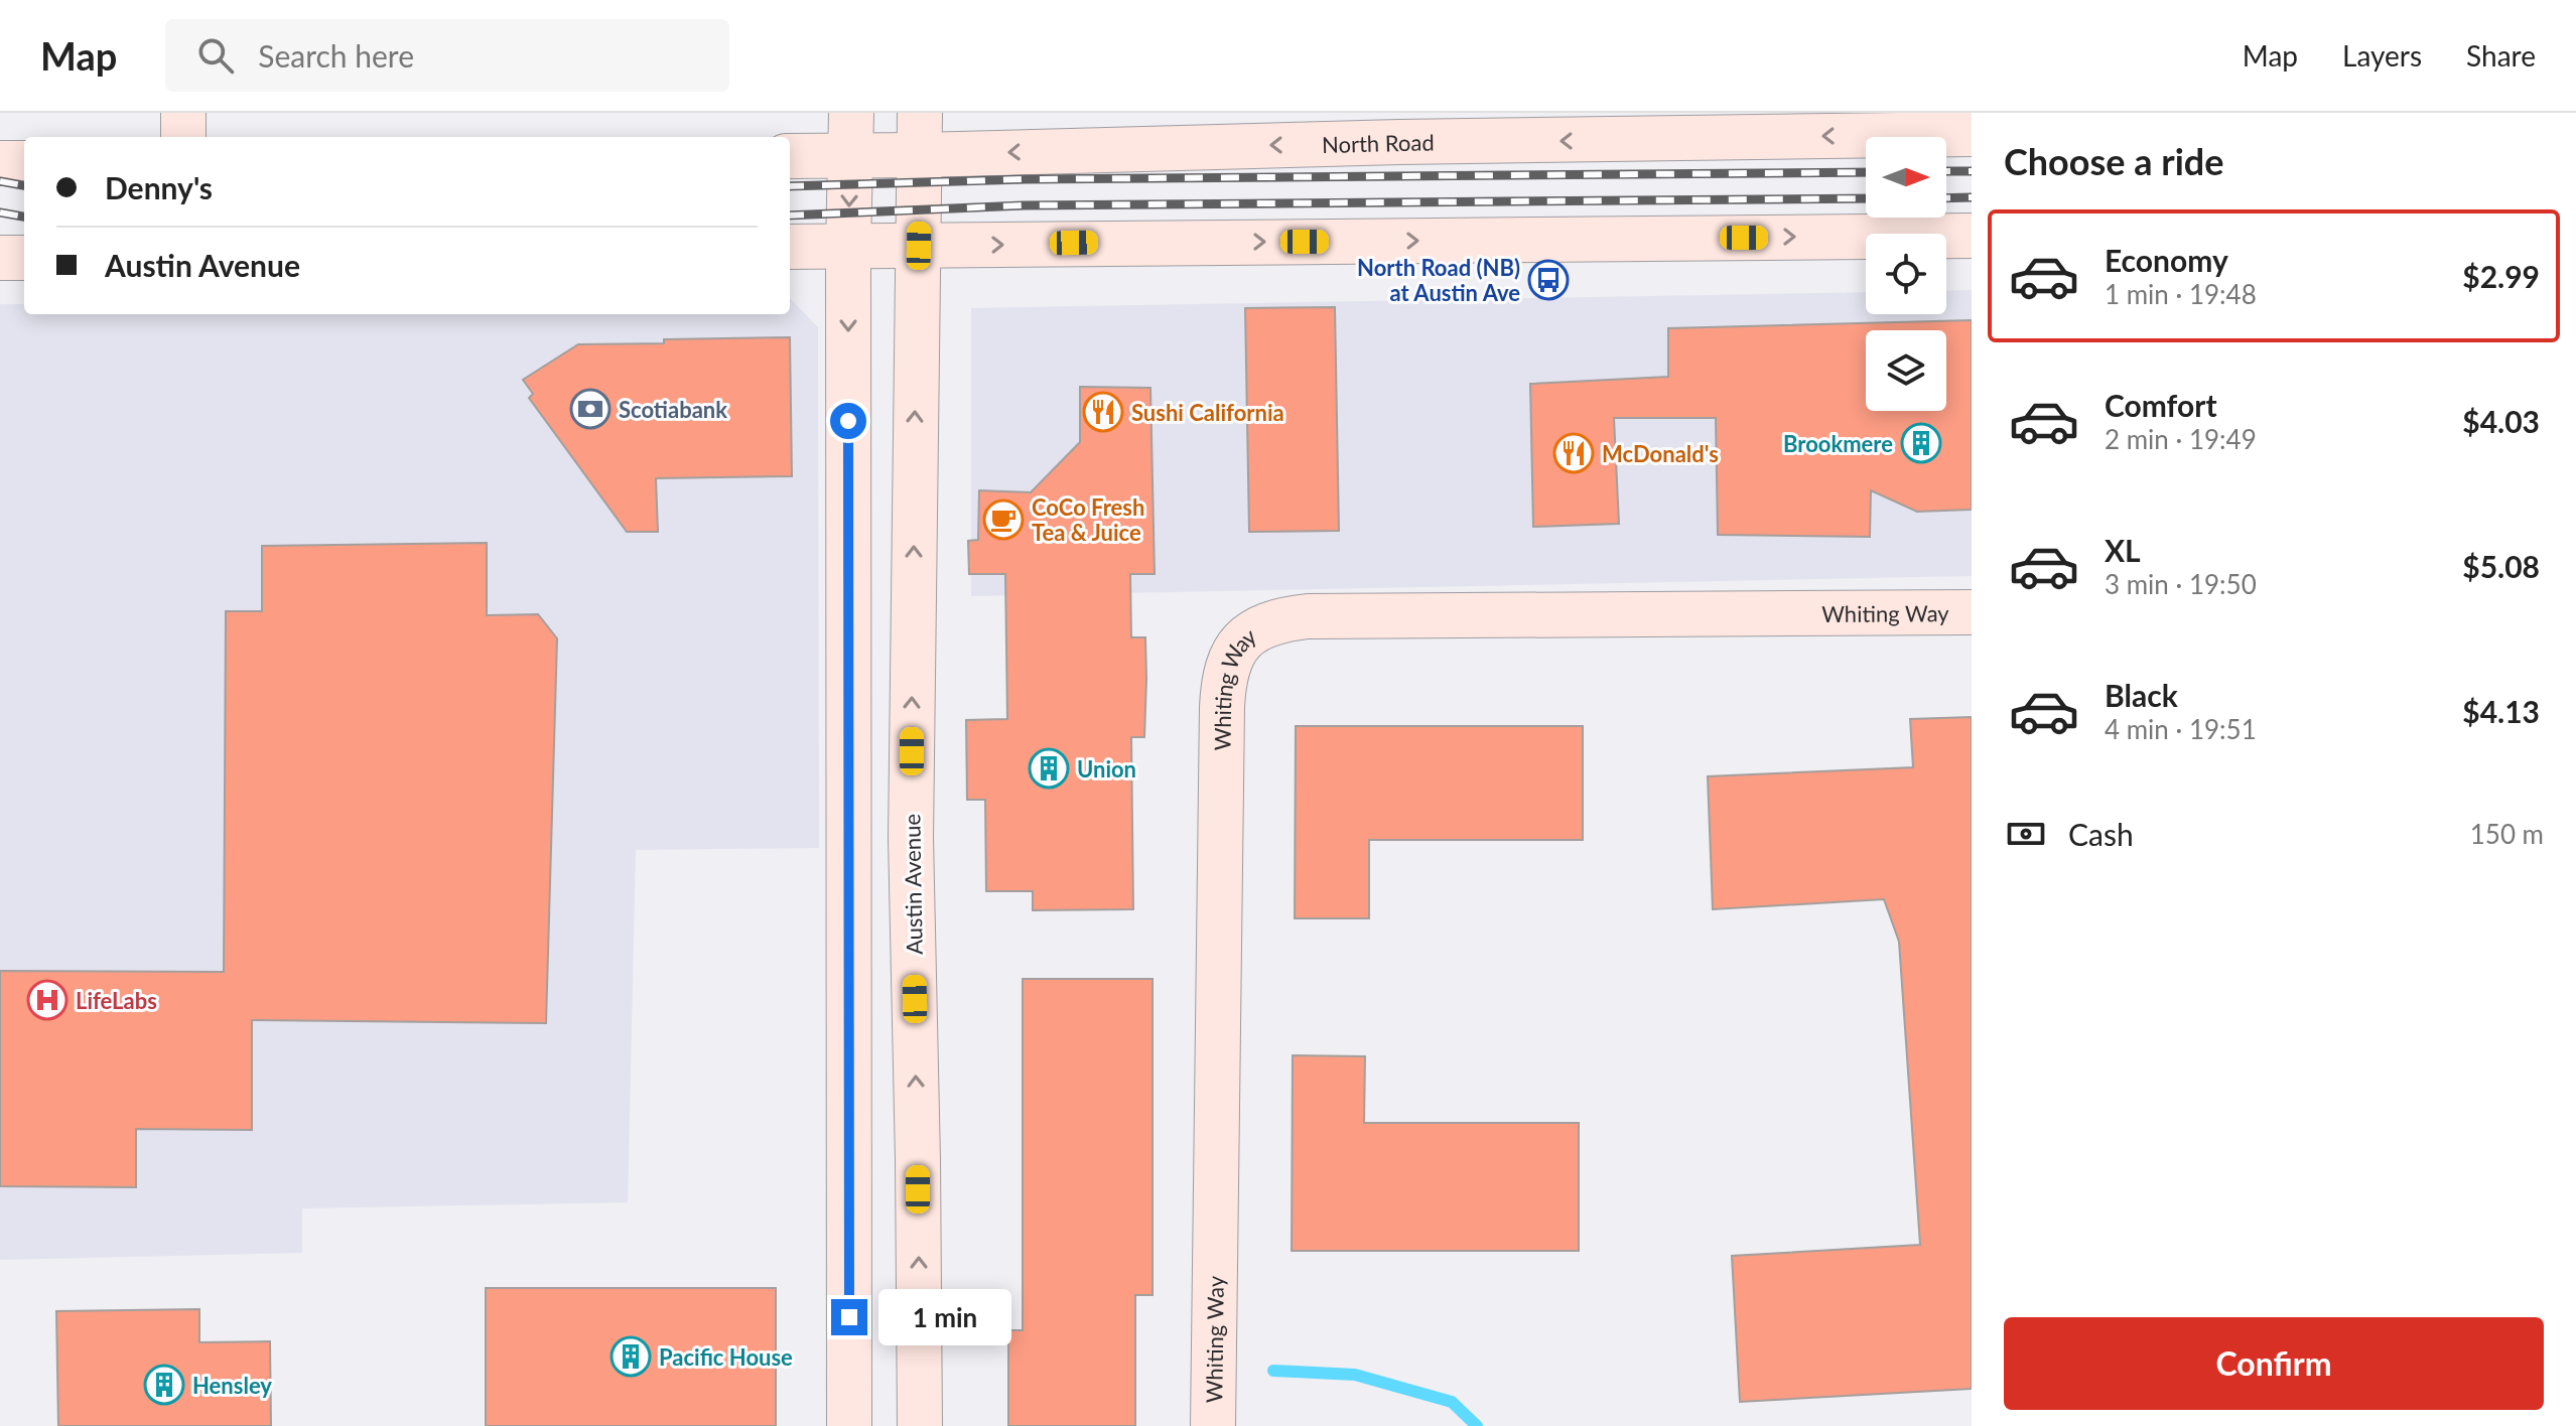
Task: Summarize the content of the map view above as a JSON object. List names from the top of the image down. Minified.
{"streets":{"main road":["North Road","Whiting Way","Austin Avenue"]},"crossings":[["North Road","Austin Avenue"]],"places":{"bus stop":["North Road (NB) at Austin Ave"],"bank":["Scotiabank"],"restaurant":["Sushi California","McDonald's"],"building":["Brookmere","Union","Pacific House","Hensley"],"cafe":["CoCo Fresh Tea & Juice"],"hospital":["LifeLabs"]},"north":"right","page":{"header":"Map","search":"Search here","nav":["Map","Layers","Share"],"heading":"Choose a ride","banner":["Denny's","Austin Avenue"],"list":[{"name":"Economy","note":"1 min · 19:48","value":"$2.99"},{"name":"Comfort","note":"2 min · 19:49","value":"$4.03"},{"name":"XL","note":"3 min · 19:50","value":"$5.08"},{"name":"Black","note":"4 min · 19:51","value":"$4.13"}],"pay":["Cash","150 m"],"bubble":"1 min","buttons":"Confirm"}}
